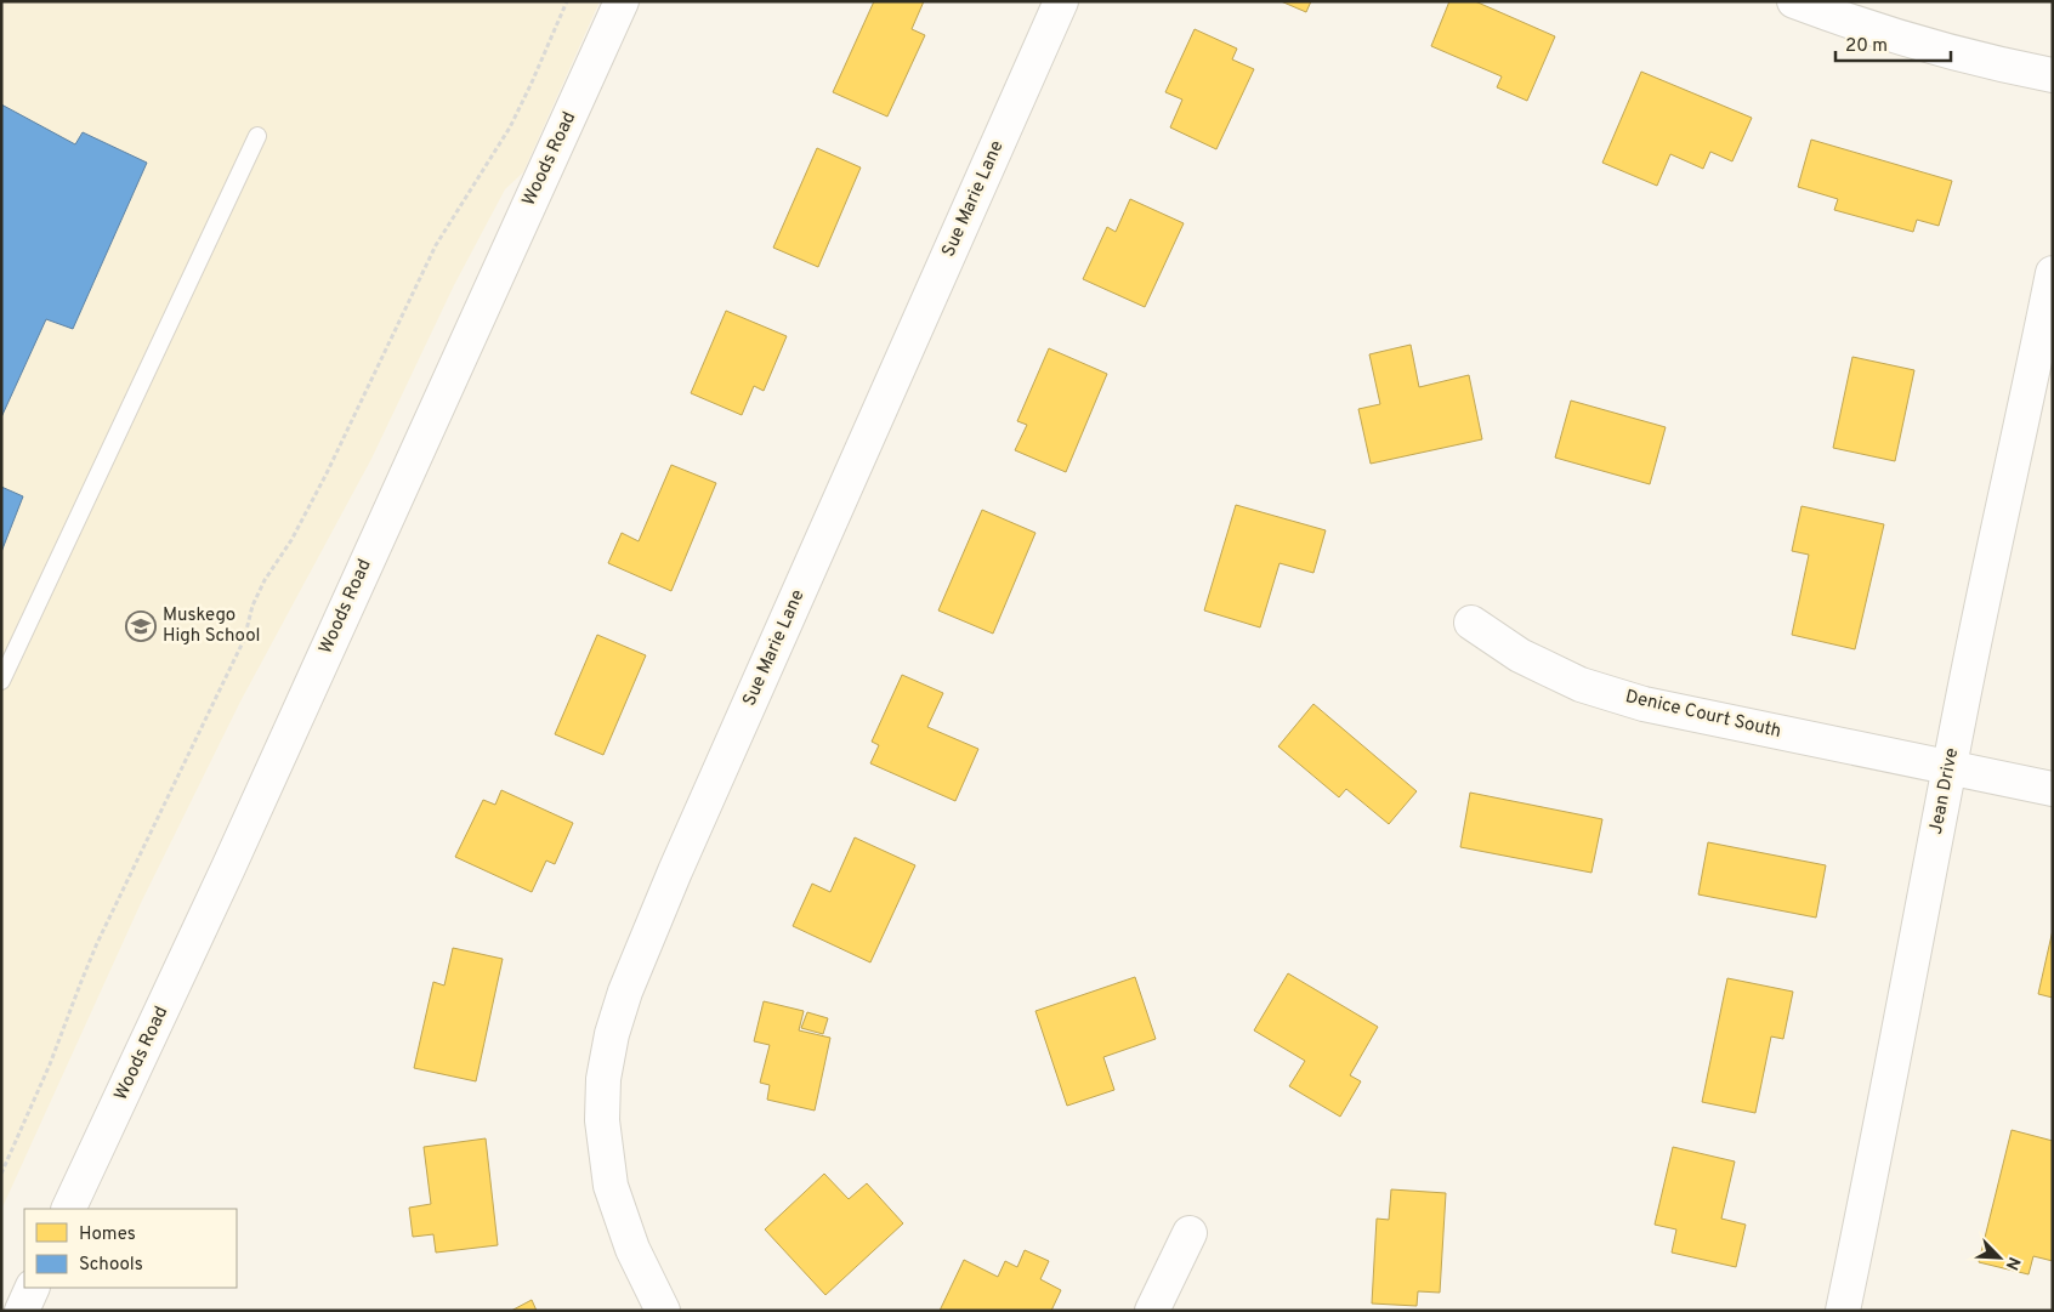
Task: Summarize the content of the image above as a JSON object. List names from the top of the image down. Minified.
{"streets":{"street":["Woods Road","Sue Marie Lane","Denice Court South","Jean Drive"]},"crossings":[["Denice Court South","Jean Drive"]],"places":{"school or university":["Muskego High School"]},"legend":["Homes","Schools"],"scale_bar":"20 m","north":"bottom right"}
